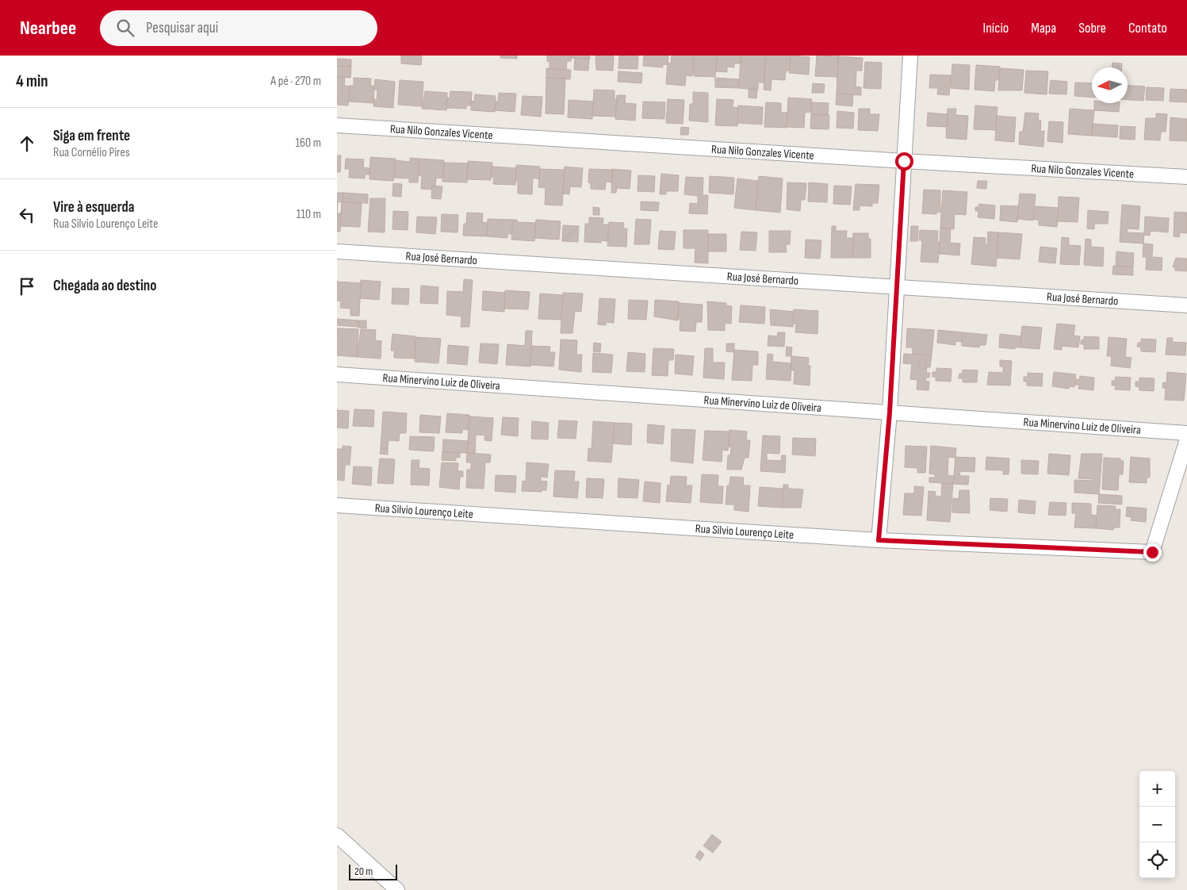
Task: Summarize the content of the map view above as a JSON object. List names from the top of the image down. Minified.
{"streets":{"street":["Rua Nilo Gonzales Vicente","Rua José Bernardo","Rua Minervino Luiz de Oliveira","Rua Silvio Lourenço Leite"]},"scale_bar":"20 m","north":"left","page":{"header":"Nearbee","search":"Pesquisar aqui","nav":["Início","Mapa","Sobre","Contato"],"heading":["4 min","A pé · 270 m"],"list":[["Siga em frente","Rua Cornélio Pires","160 m"],["Vire à esquerda","Rua Silvio Lourenço Leite","110 m"],"Chegada ao destino"],"map_buttons":["+","−"],"scale":"20 m"}}
